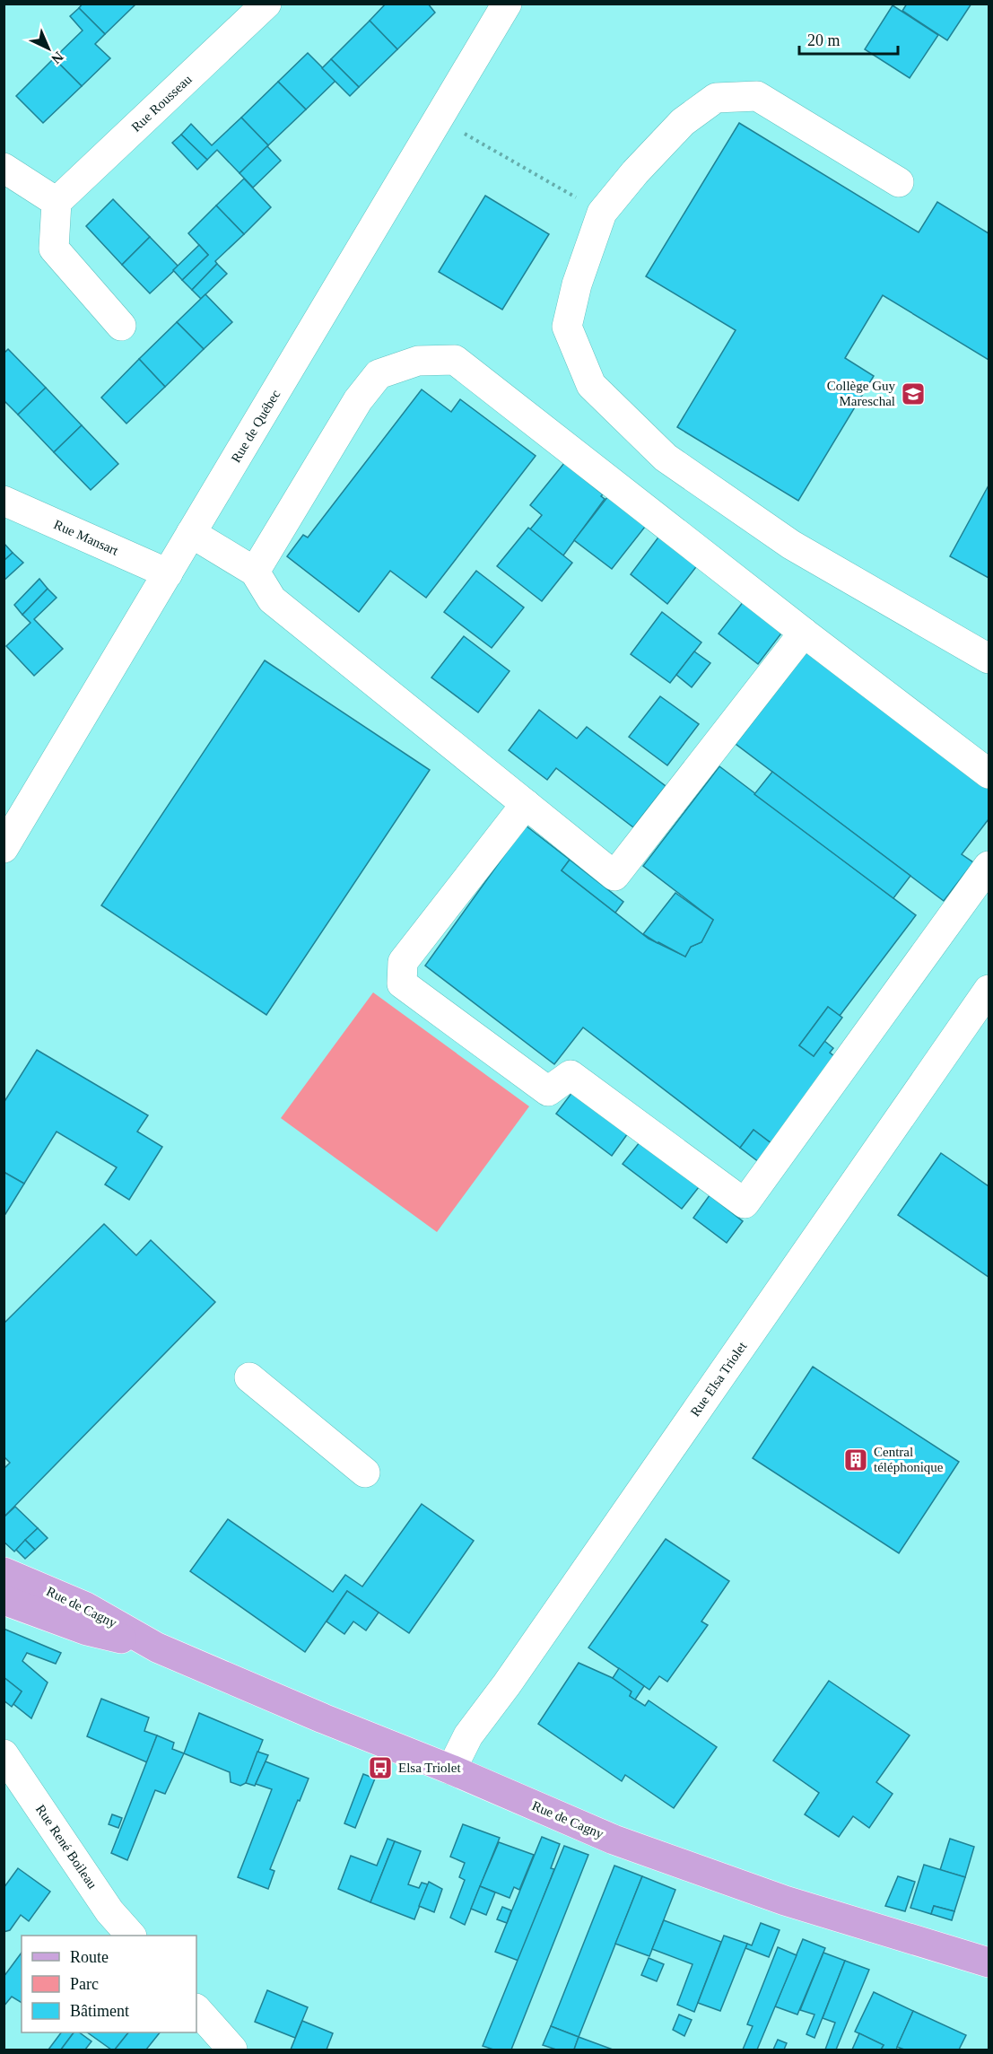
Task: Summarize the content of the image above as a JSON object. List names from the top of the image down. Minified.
{"streets":{"main road":["Rue de Cagny"],"street":["Rue Rousseau","Rue de Québec","Rue Mansart","Rue Elsa Triolet","Rue René Boileau"]},"crossings":[["Rue de Québec","Rue Mansart"],["Rue Elsa Triolet","Rue de Cagny"]],"places":{"school or university":["Collège Guy Mareschal"],"building":["Central téléphonique"],"bus stop":["Elsa Triolet"]},"legend":["Route","Parc","Bâtiment"],"scale_bar":"20 m","north":"bottom right"}
